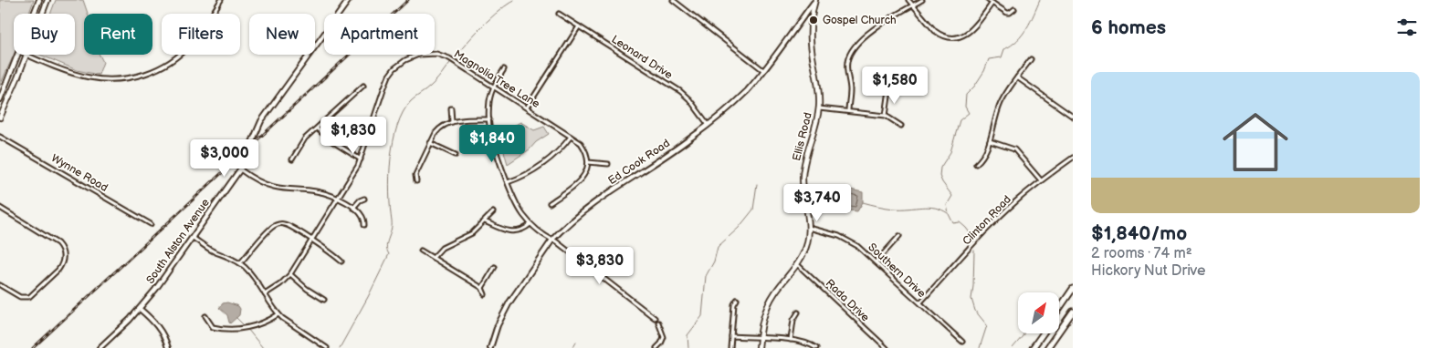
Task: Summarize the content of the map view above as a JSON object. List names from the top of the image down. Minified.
{"streets":{"main road":["Ellis Road"],"street":["Leonard Drive","Magnolia Tree Lane","Ed Cook Road","Wynne Road","Clinton Road","South Alston Avenue","Southern Drive","Rada Drive"]},"crossings":[["Leonard Drive","Ed Cook Road"],["Ellis Road","Ed Cook Road"],["Ellis Road","Southern Drive"],["Ellis Road","Rada Drive"],["Clinton Road","Southern Drive"]],"places":["Gospel Church"],"north":"top right","page":{"heading":"6 homes","chip":["Buy","Rent","Filters","New","Apartment"],"list":[{"name":"$1,840/mo","note":"2 rooms · 74 m² · Hickory Nut Drive"}],"price":["$1,580","$1,830","$1,840","$3,000","$3,740","$3,830"]}}
